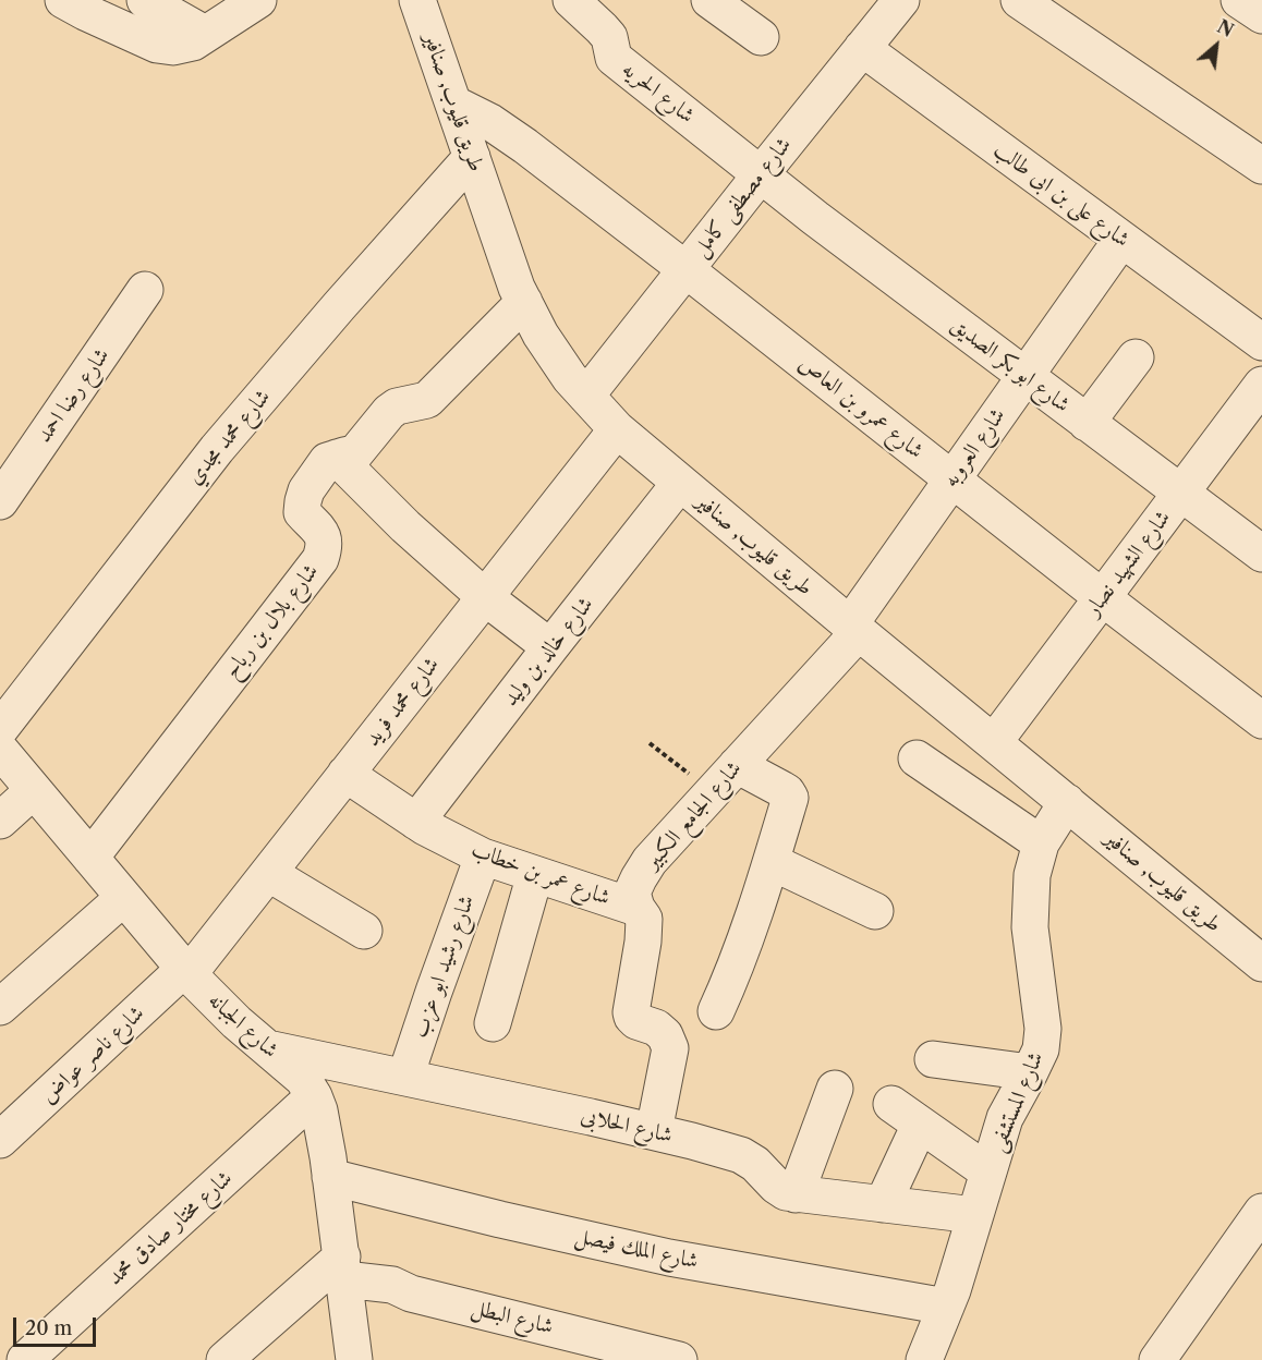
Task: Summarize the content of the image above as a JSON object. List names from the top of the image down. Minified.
{"streets":{"street":["شارع الحريه","طريق قليوب, صنافير","شارع على بن ابى طالب","شارع مصطفى كامل","شارع ابو بكر الصديق","شارع رضا احمد","شارع عمرو بن العاص","شارع محمد مجدي","شارع العروبه","شارع الشهيد نصار","شارع بلال بن رباح","شارع خالد بن وليد","شارع محمد فريد","شارع الجامع الكبير","شارع عمر بن خطاب","شارع رشيد ابو عزب","شارع الجبانه","شارع ناصر عواض","شارع المستشفى","شارع الحلابى","شارع مختار صادق محمد","شارع الملك فيصل","شارع البطل"]},"crossings":[["شارع الحريه","شارع مصطفى كامل"],["شارع الحريه","شارع ابو بكر الصديق"],["طريق قليوب, صنافير","شارع مصطفى كامل"],["طريق قليوب, صنافير","شارع عمرو بن العاص"],["طريق قليوب, صنافير","شارع محمد مجدي"],["طريق قليوب, صنافير","شارع العروبه"],["طريق قليوب, صنافير","شارع الشهيد نصار"],["طريق قليوب, صنافير","شارع بلال بن رباح"],["طريق قليوب, صنافير","شارع خالد بن وليد"],["طريق قليوب, صنافير","شارع محمد فريد"],["طريق قليوب, صنافير","شارع الجامع الكبير"],["طريق قليوب, صنافير","شارع المستشفى"],["شارع على بن ابى طالب","شارع مصطفى كامل"],["شارع على بن ابى طالب","شارع العروبه"],["شارع مصطفى كامل","شارع ابو بكر الصديق"],["شارع مصطفى كامل","شارع عمرو بن العاص"],["شارع ابو بكر الصديق","شارع العروبه"],["شارع ابو بكر الصديق","شارع الشهيد نصار"],["شارع عمرو بن العاص","شارع العروبه"],["شارع عمرو بن العاص","شارع الشهيد نصار"],["شارع العروبه","شارع الجامع الكبير"],["شارع بلال بن رباح","شارع الجبانه"],["شارع خالد بن وليد","شارع عمر بن خطاب"],["شارع محمد فريد","شارع عمر بن خطاب"],["شارع محمد فريد","شارع الجبانه"],["شارع محمد فريد","شارع ناصر عواض"],["شارع الجامع الكبير","شارع عمر بن خطاب"],["شارع الجامع الكبير","شارع الحلابى"],["شارع عمر بن خطاب","شارع رشيد ابو عزب"],["شارع رشيد ابو عزب","شارع الحلابى"],["شارع الجبانه","شارع ناصر عواض"],["شارع الجبانه","شارع الحلابى"],["شارع الجبانه","شارع مختار صادق محمد"],["شارع الجبانه","شارع الملك فيصل"],["شارع الجبانه","شارع البطل"],["شارع المستشفى","شارع الحلابى"],["شارع المستشفى","شارع الملك فيصل"]],"scale_bar":"20 m","north":"top right"}
